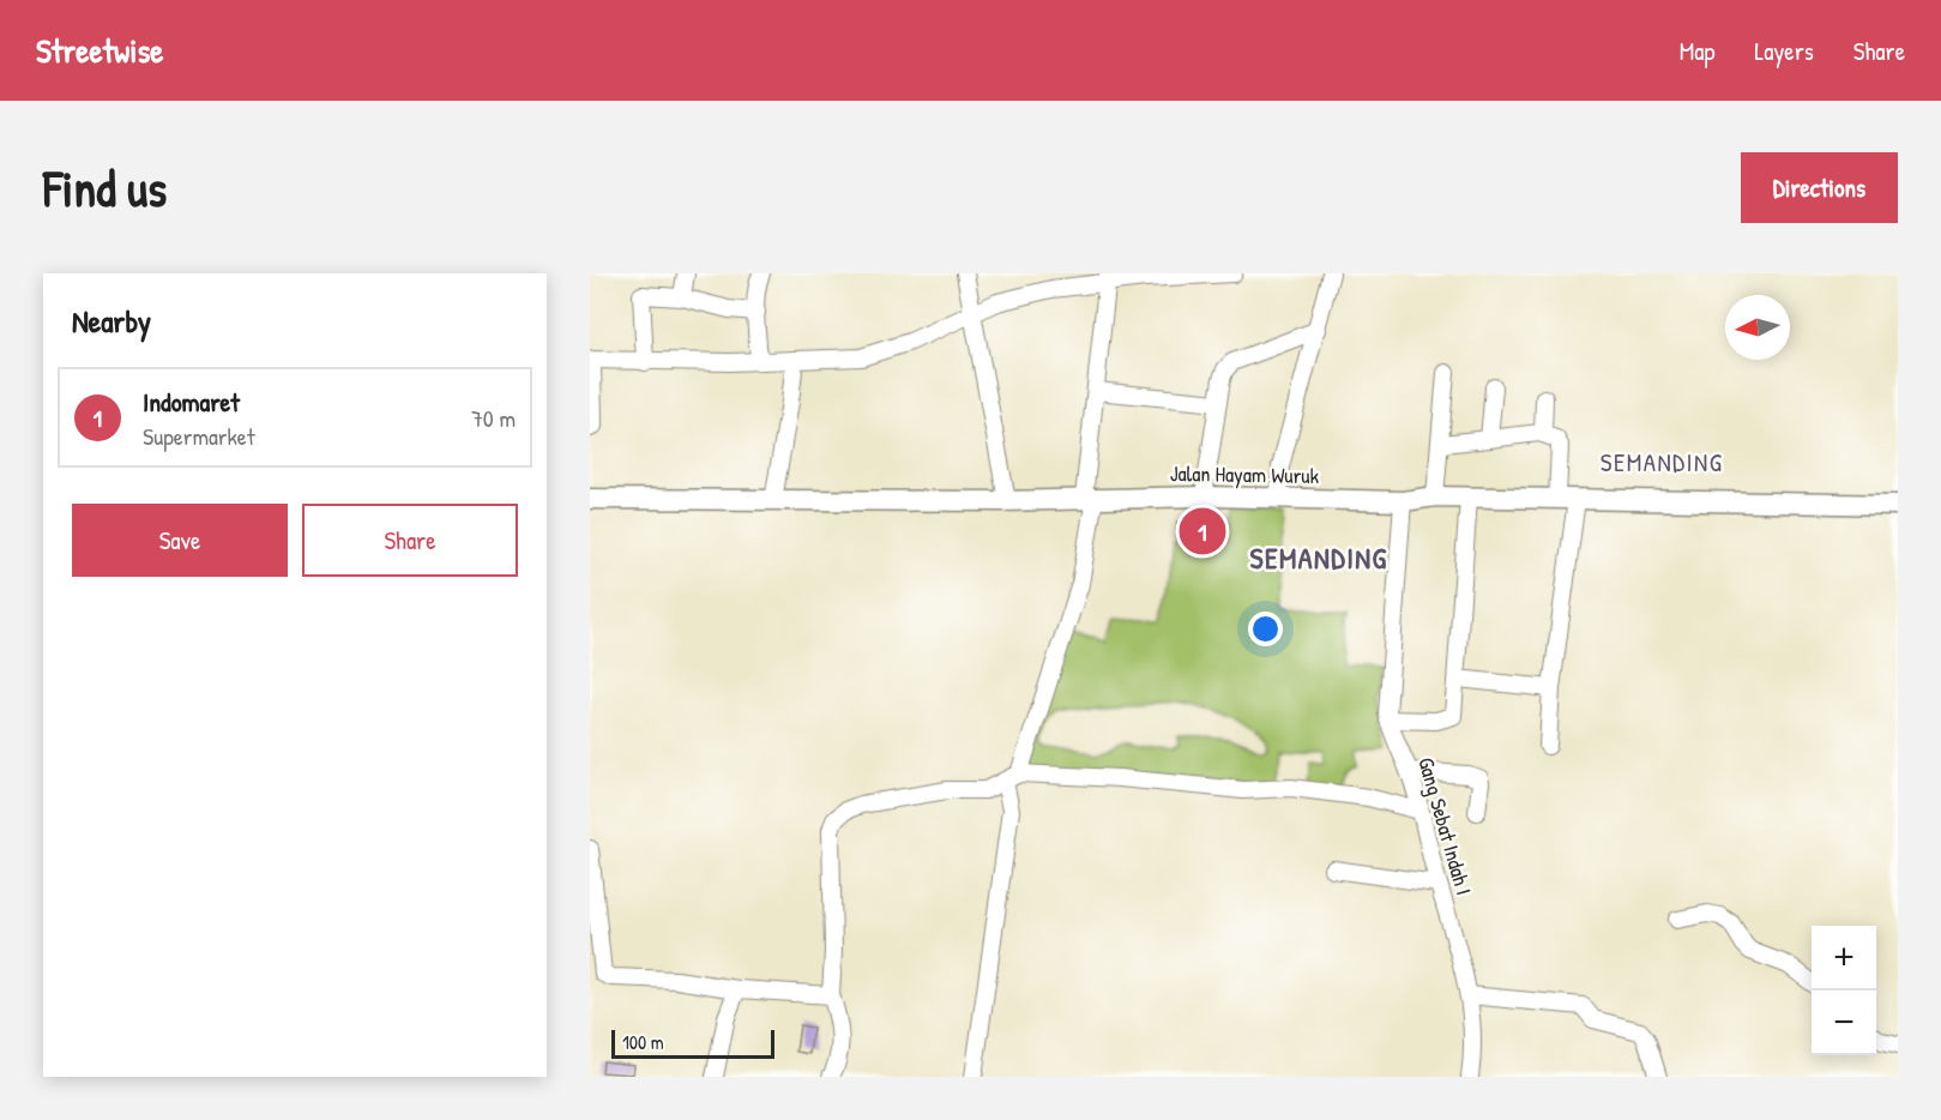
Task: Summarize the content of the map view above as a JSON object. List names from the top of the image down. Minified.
{"streets":{"main road":["Jalan Hayam Wuruk"],"street":["Gang Sebat Indah I"]},"crossings":[["Jalan Hayam Wuruk","Gang Sebat Indah I"]],"districts":["SEMANDING","SEMANDING"],"scale_bar":"100 m","north":"left","page":{"header":"Streetwise","nav":["Map","Layers","Share"],"buttons":["Directions",["Save","Share"]],"title":"Find us","heading":"Nearby","list":[{"mark":"1","name":"Indomaret","note":"Supermarket","value":"70 m"}],"pins":"1","map_buttons":["+","−"],"scale":"100 m"}}
